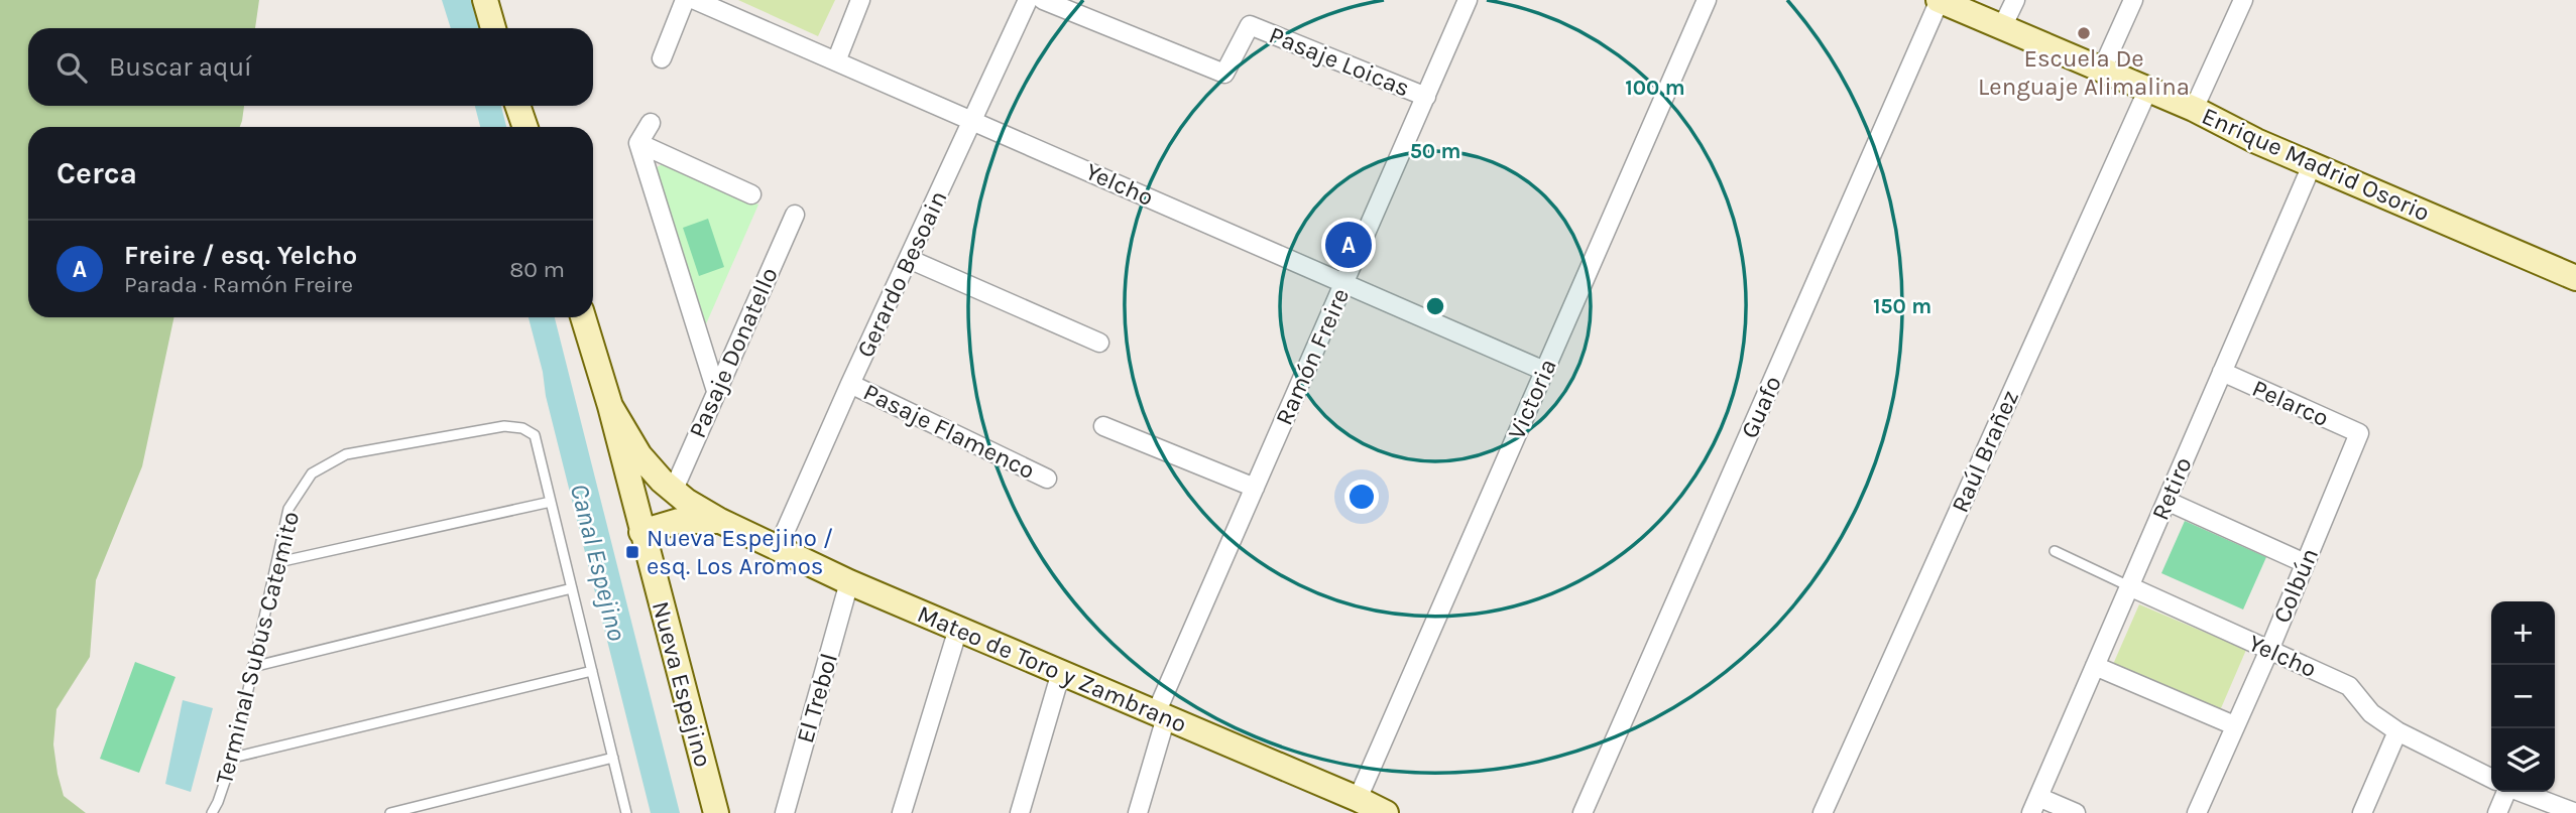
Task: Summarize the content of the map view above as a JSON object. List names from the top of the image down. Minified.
{"streets":{"street":["Pasaje Loicas","Enrique Madrid Osorio","Yelcho","Gerardo Besoain","Pasaje Donatello","Ramón Freire","Victoria","Pelarco","Guafo","Pasaje Flamenco","Raúl Brañez","Retiro","Colbún","Mateo de Toro y Zambrano","Nueva Espejino","El Trebol"],"lane":["Terminal Subus Catemito"]},"crossings":[["Pasaje Loicas","Ramón Freire"],["Enrique Madrid Osorio","Guafo"],["Enrique Madrid Osorio","Raúl Brañez"],["Enrique Madrid Osorio","Retiro"],["Yelcho","Gerardo Besoain"],["Yelcho","Ramón Freire"],["Yelcho","Victoria"],["Yelcho","Retiro"],["Yelcho","Colbún"],["Gerardo Besoain","Pasaje Flamenco"],["Gerardo Besoain","Mateo de Toro y Zambrano"],["Pasaje Donatello","Mateo de Toro y Zambrano"],["Ramón Freire","Mateo de Toro y Zambrano"],["Victoria","Mateo de Toro y Zambrano"],["Pelarco","Retiro"],["Pelarco","Colbún"],["Mateo de Toro y Zambrano","Nueva Espejino"],["Mateo de Toro y Zambrano","El Trebol"]],"water":["Canal Espejino"],"places":{"other":["Escuela De Lenguaje Alimalina"],"transit":["Nueva Espejino / esq. Los Aromos"]},"page":{"search":"Buscar aquí","heading":"Cerca","pins":"A","list":[{"mark":"A","name":"Freire / esq. Yelcho","note":"Parada · Ramón Freire","value":"80 m"}],"map_buttons":["+","−"]},"rings":["100 m","50 m","150 m"]}
